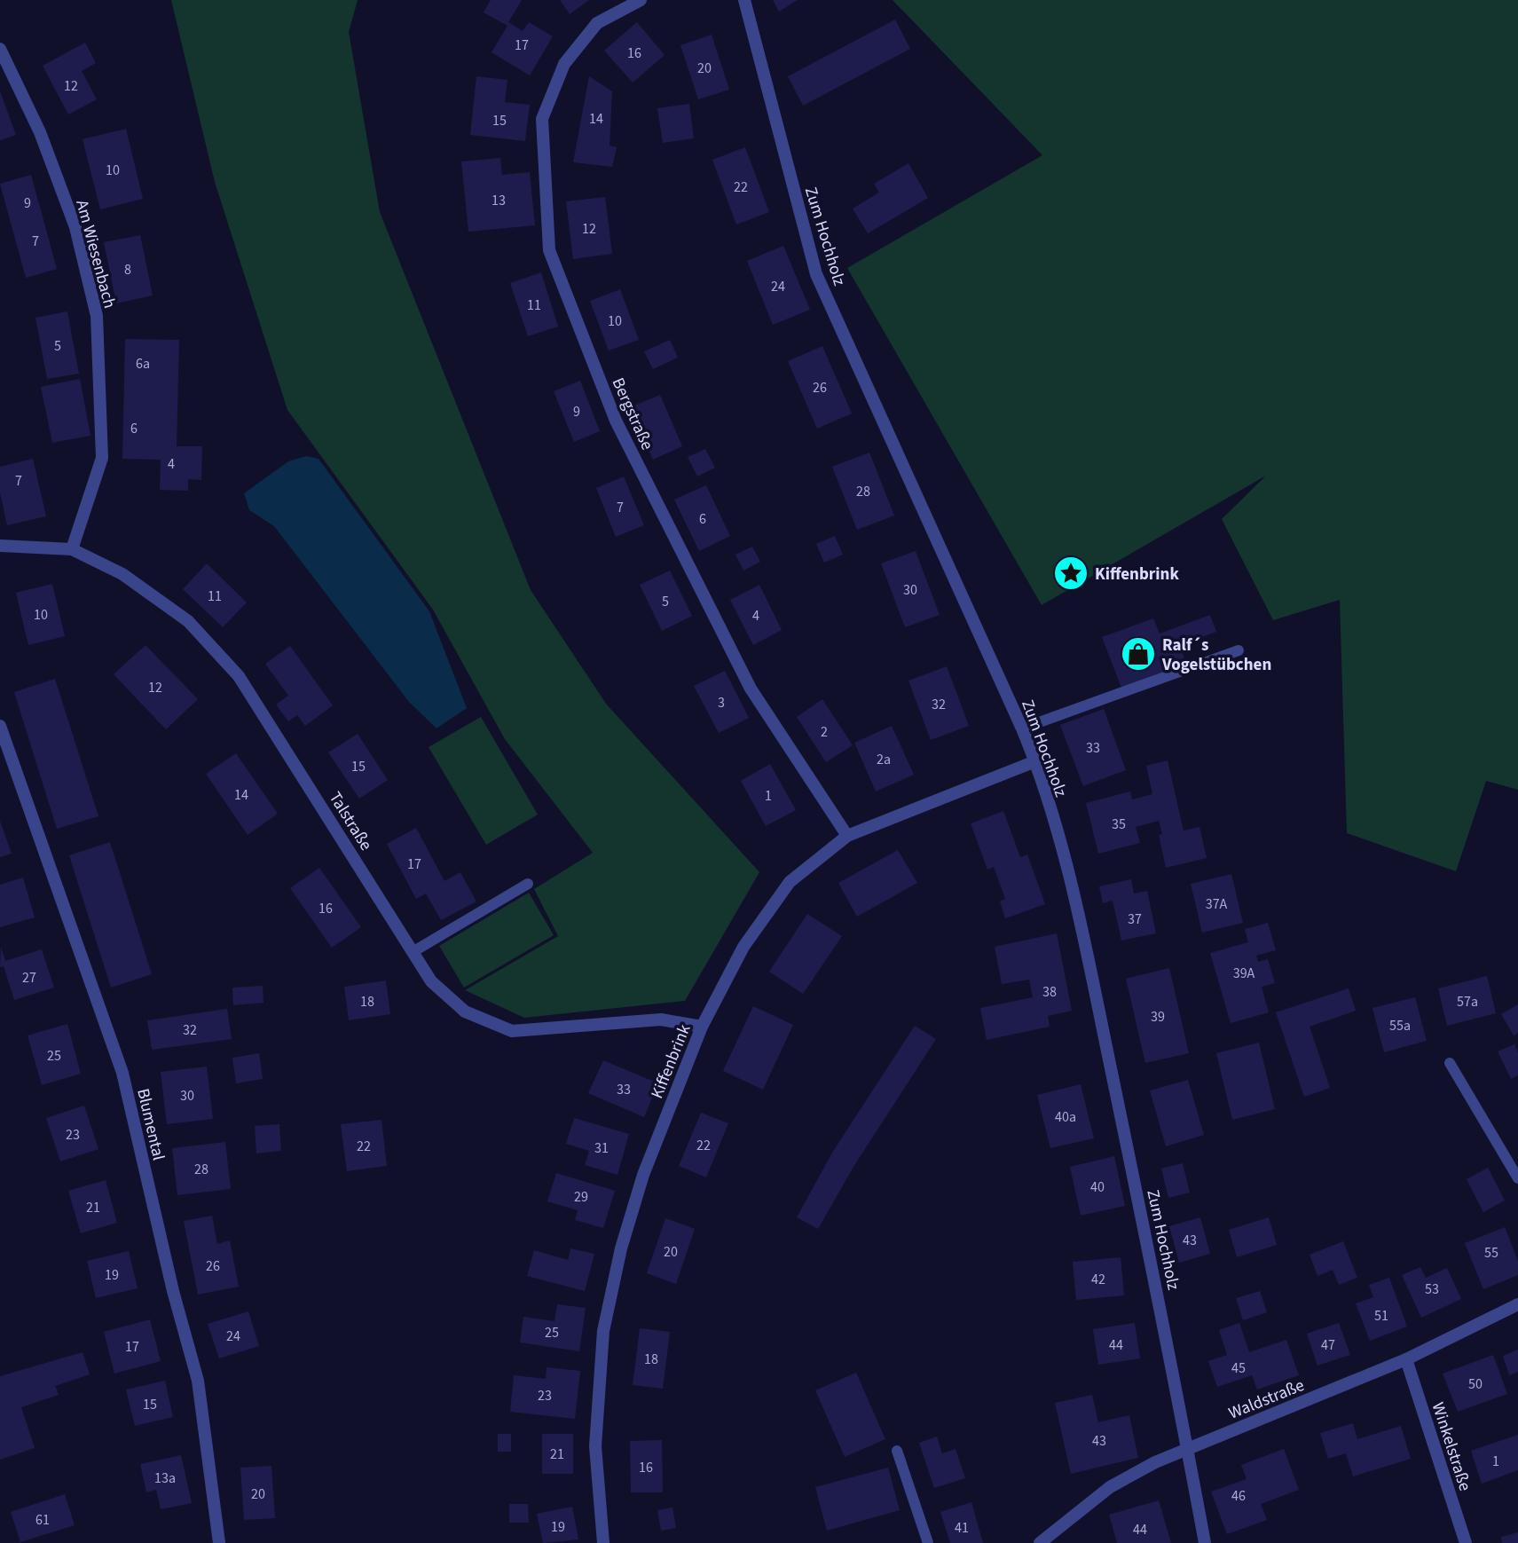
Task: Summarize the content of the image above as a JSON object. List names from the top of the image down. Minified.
{"streets":{"street":["Zum Hochholz","Am Wiesenbach","Bergstraße","Talstraße","Kiffenbrink","Blumental","Waldstraße","Winkelstraße"]},"crossings":[["Zum Hochholz","Kiffenbrink"],["Zum Hochholz","Waldstraße"],["Am Wiesenbach","Talstraße"],["Bergstraße","Kiffenbrink"],["Talstraße","Kiffenbrink"],["Waldstraße","Winkelstraße"]],"places":{"place":["Kiffenbrink"],"shop":["Ralf´s Vogelstübchen"]},"house_numbers":["17","16","20","12","14","15","10","22","13","9","12","7","8","24","11","10","5","6a","26","9","6","4","7","28","7","6","30","11","5","10","4","12","3","32","2","33","2a","15","14","1","35","17","37A","16","37","39A","27","38","18","57a","39","55a","32","25","33","30","40a","23","22","22","31","28","40","29","21","43","20","55","26","19","42","53","51","25","24","44","47","17","18","45","50","23","15","43","21","1","16","13a","20","46","61","19","41","44"]}
